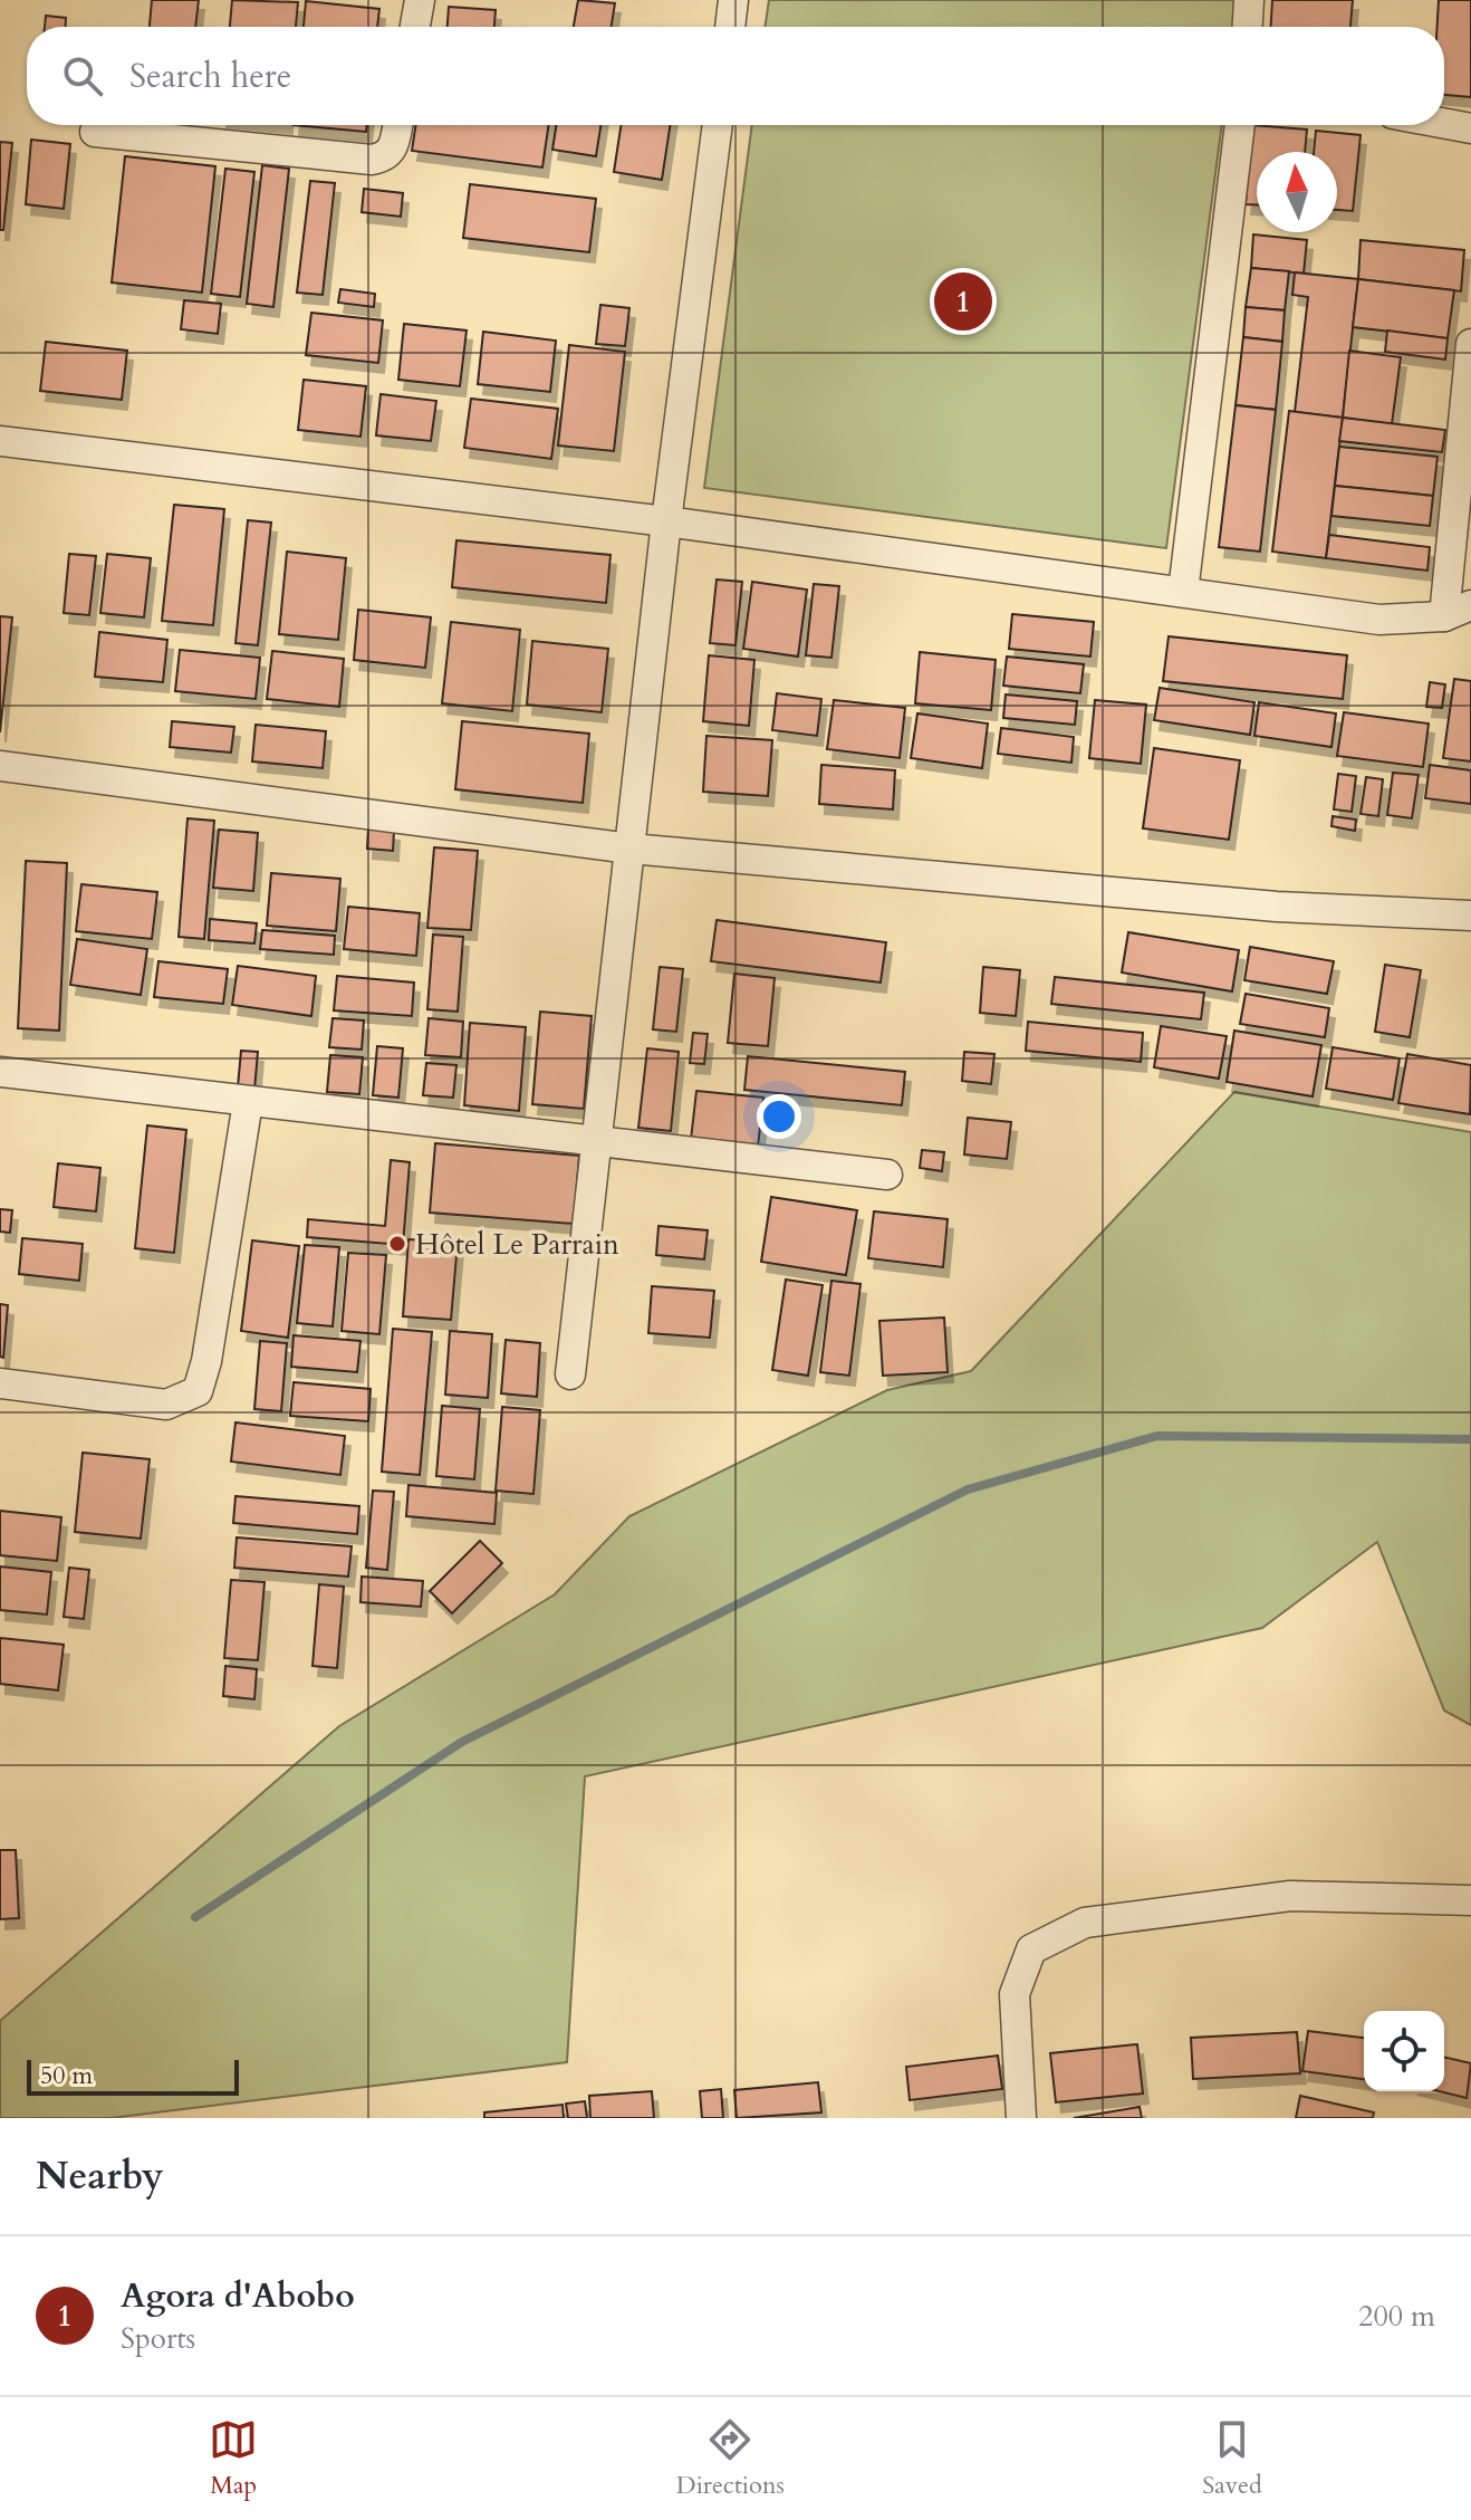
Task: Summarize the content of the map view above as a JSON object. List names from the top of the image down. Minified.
{"places":["Hôtel Le Parrain"],"scale_bar":"50 m","north":"top","page":{"search":"Search here","pins":"1","scale":"50 m","heading":"Nearby","list":[{"mark":"1","name":"Agora d'Abobo","note":"Sports","value":"200 m"}],"nav":["Map","Directions","Saved"]}}
